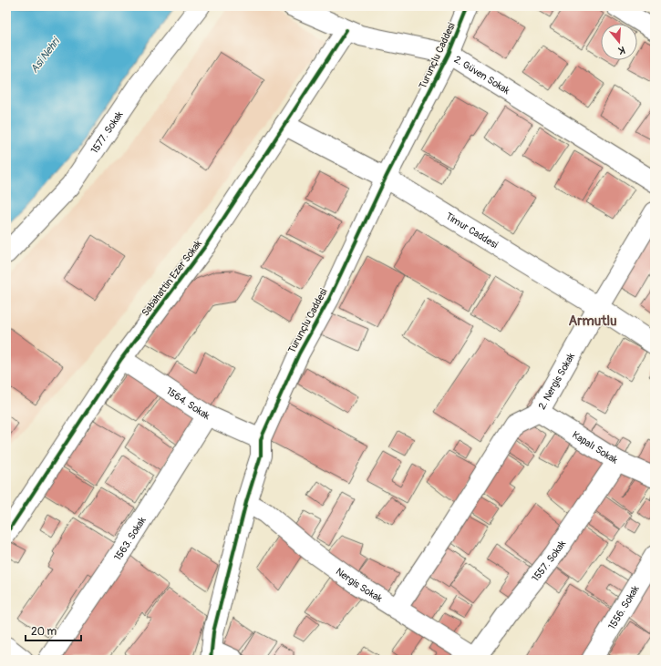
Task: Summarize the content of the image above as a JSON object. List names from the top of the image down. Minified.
{"streets":{"street":["Turunçlu Caddesi","2. Güven Sokak","1577. Sokak","Timur Caddesi","Sabahattin Ezer Sokak","2. Nergis Sokak","1564. Sokak","Kapalı Sokak","1563. Sokak","1557. Sokak","Nergis Sokak","1556. Sokak"]},"crossings":[["Turunçlu Caddesi","2. Güven Sokak"],["Turunçlu Caddesi","Timur Caddesi"],["Turunçlu Caddesi","1564. Sokak"],["Turunçlu Caddesi","Nergis Sokak"],["2. Güven Sokak","Sabahattin Ezer Sokak"],["Timur Caddesi","Sabahattin Ezer Sokak"],["Timur Caddesi","2. Nergis Sokak"],["Sabahattin Ezer Sokak","1564. Sokak"],["2. Nergis Sokak","Kapalı Sokak"],["2. Nergis Sokak","Nergis Sokak"],["1564. Sokak","1563. Sokak"],["Kapalı Sokak","1557. Sokak"],["1557. Sokak","Nergis Sokak"]],"districts":["Armutlu"],"water":["Asi Nehri"],"scale_bar":"20 m","north":"bottom"}
